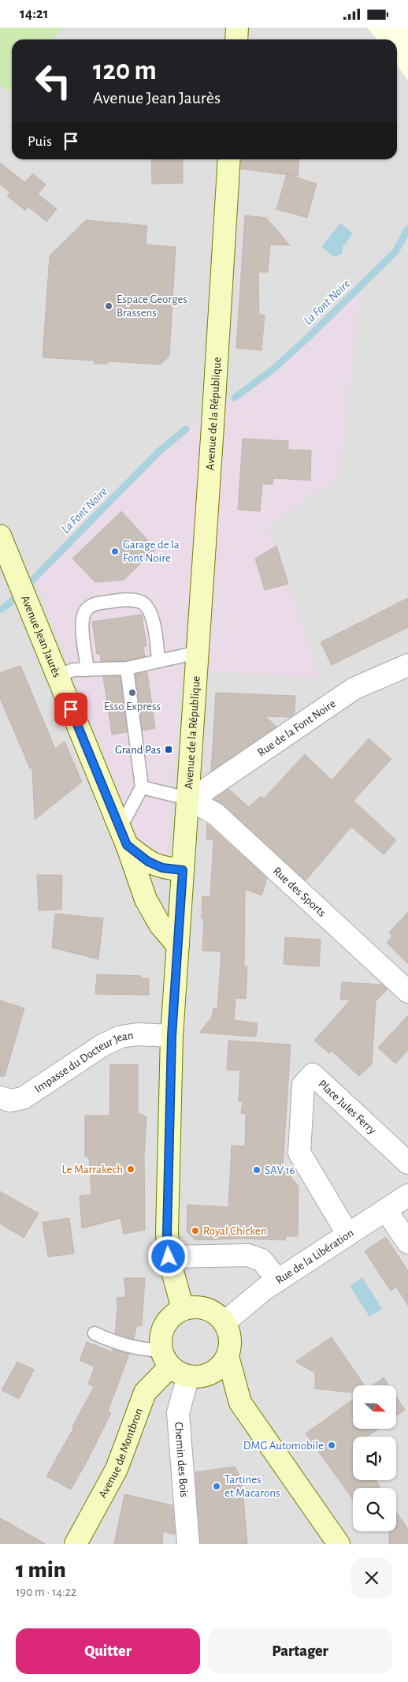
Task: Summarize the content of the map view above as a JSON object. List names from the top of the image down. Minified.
{"streets":{"main road":["Avenue de la République","Avenue Jean Jaurès","Avenue de Montbron"],"street":["Rue de la Font Noire","Rue des Sports","Impasse du Docteur Jean","Place Jules Ferry","Rue de la Libération","Chemin des Bois"]},"crossings":[["Avenue de la République","Avenue Jean Jaurès"],["Avenue de la République","Rue de la Font Noire"],["Avenue de la République","Rue des Sports"],["Avenue de la République","Impasse du Docteur Jean"],["Avenue de la République","Rue de la Libération"],["Avenue de la République","Avenue de Montbron"],["Avenue de la République","Chemin des Bois"],["Rue de la Font Noire","Rue des Sports"],["Place Jules Ferry","Rue de la Libération"],["Rue de la Libération","Avenue de Montbron"],["Rue de la Libération","Chemin des Bois"],["Avenue de Montbron","Chemin des Bois"]],"water":["La Font Noire"],"places":{"other":["Espace Georges Brassens","Garage de la Font Noire","Esso Express","Le Marrakech","SAV 16","Royal Chicken","DMG Automobile","Tartines et Macarons"],"transit":["Grand Pas"]},"north":"right","page":{"status":"14:21","turn":["120 m","Avenue Jean Jaurès"],"then":"Puis","heading":["1 min","190 m · 14:22"],"buttons":["Quitter","Partager"]}}
